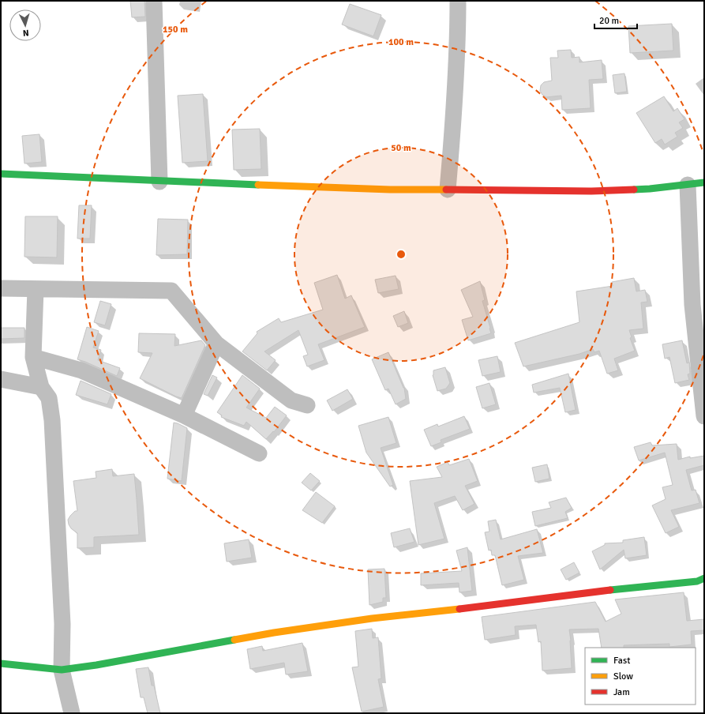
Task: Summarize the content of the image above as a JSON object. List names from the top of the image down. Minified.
{"legend":["Fast","Slow","Jam"],"scale_bar":"20 m","north":"bottom","rings":["150 m","100 m","50 m"]}
